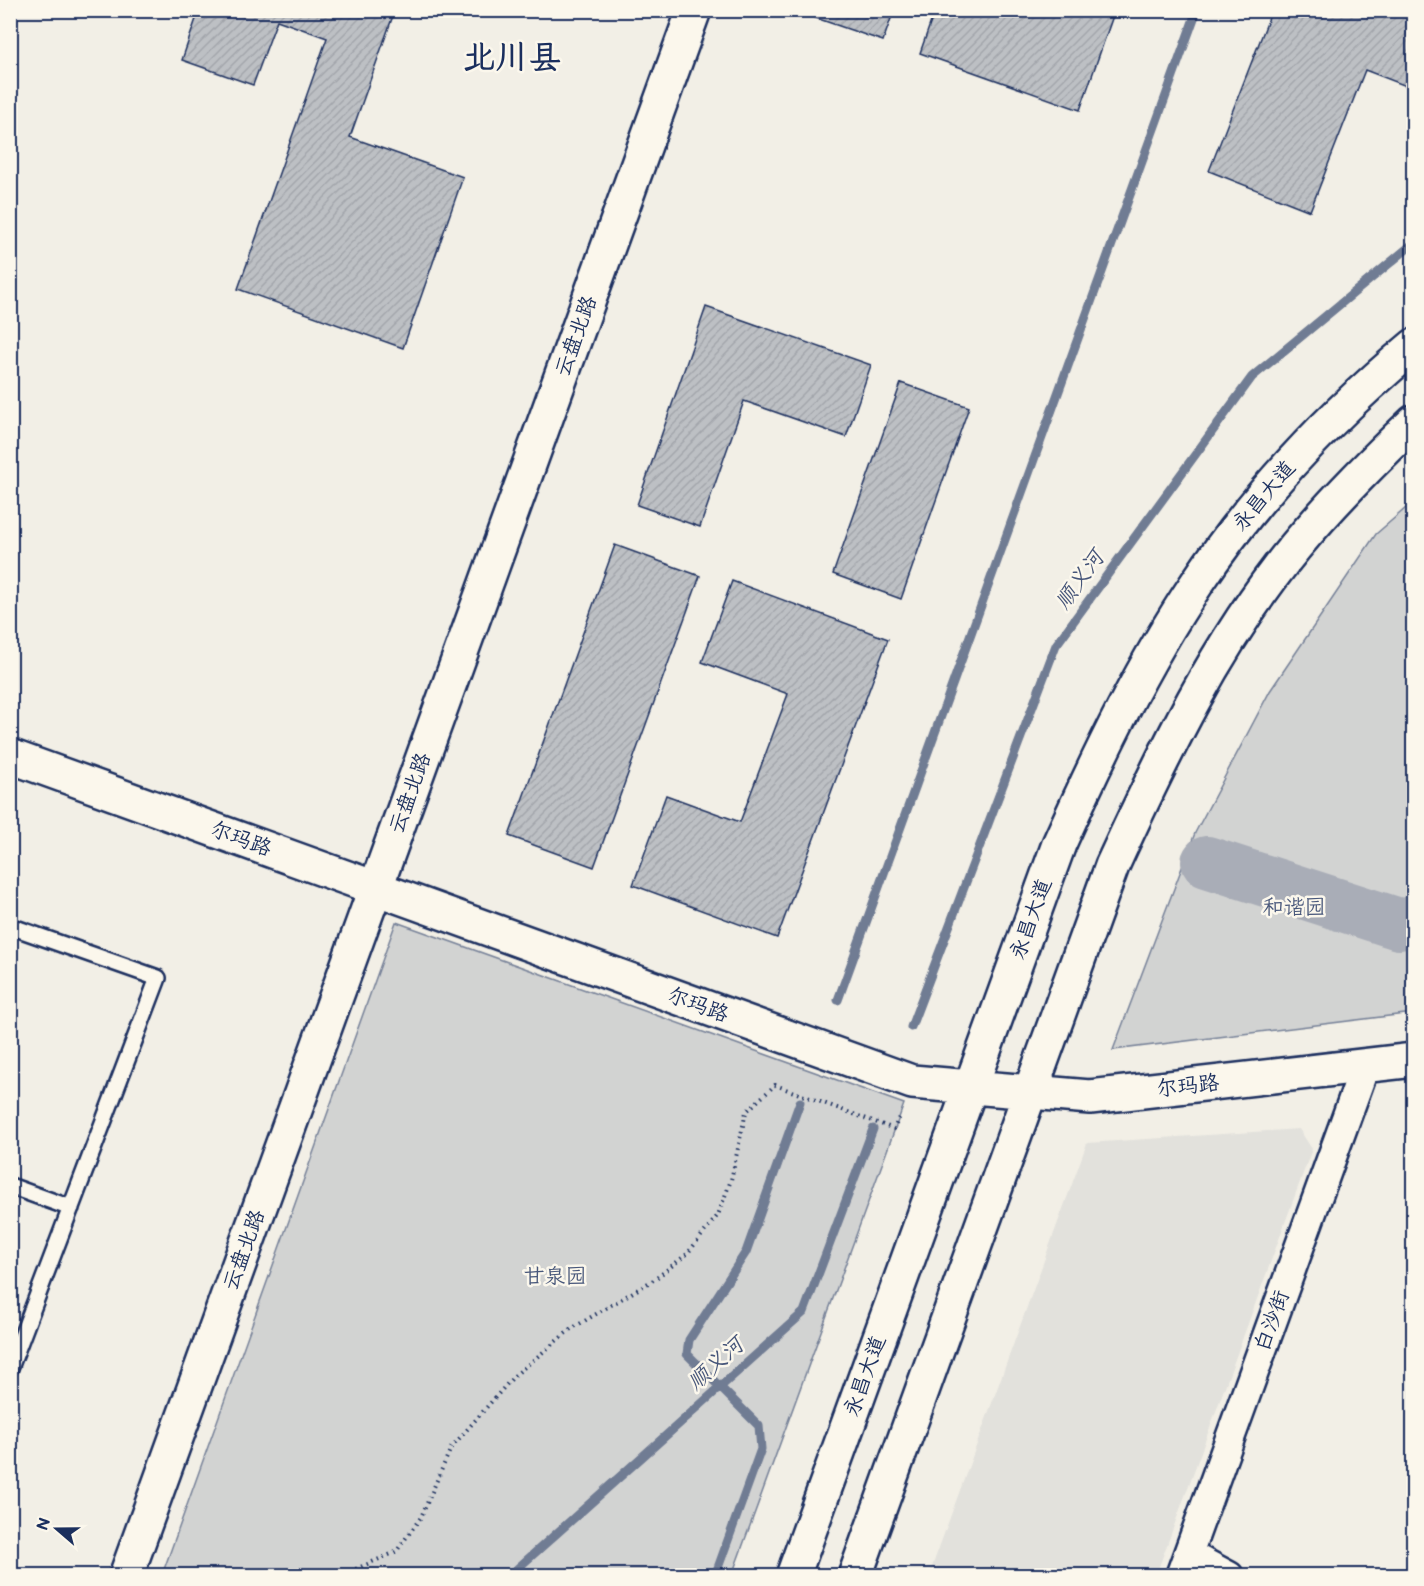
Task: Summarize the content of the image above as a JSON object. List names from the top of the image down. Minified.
{"streets":{"street":["云盘北路","永昌大道","尔玛路","白沙街"]},"crossings":[["云盘北路","尔玛路"],["永昌大道","尔玛路"],["尔玛路","白沙街"]],"districts":["北川县"],"water":["顺义河"],"parks":["和谐园","甘泉园"],"north":"left"}
